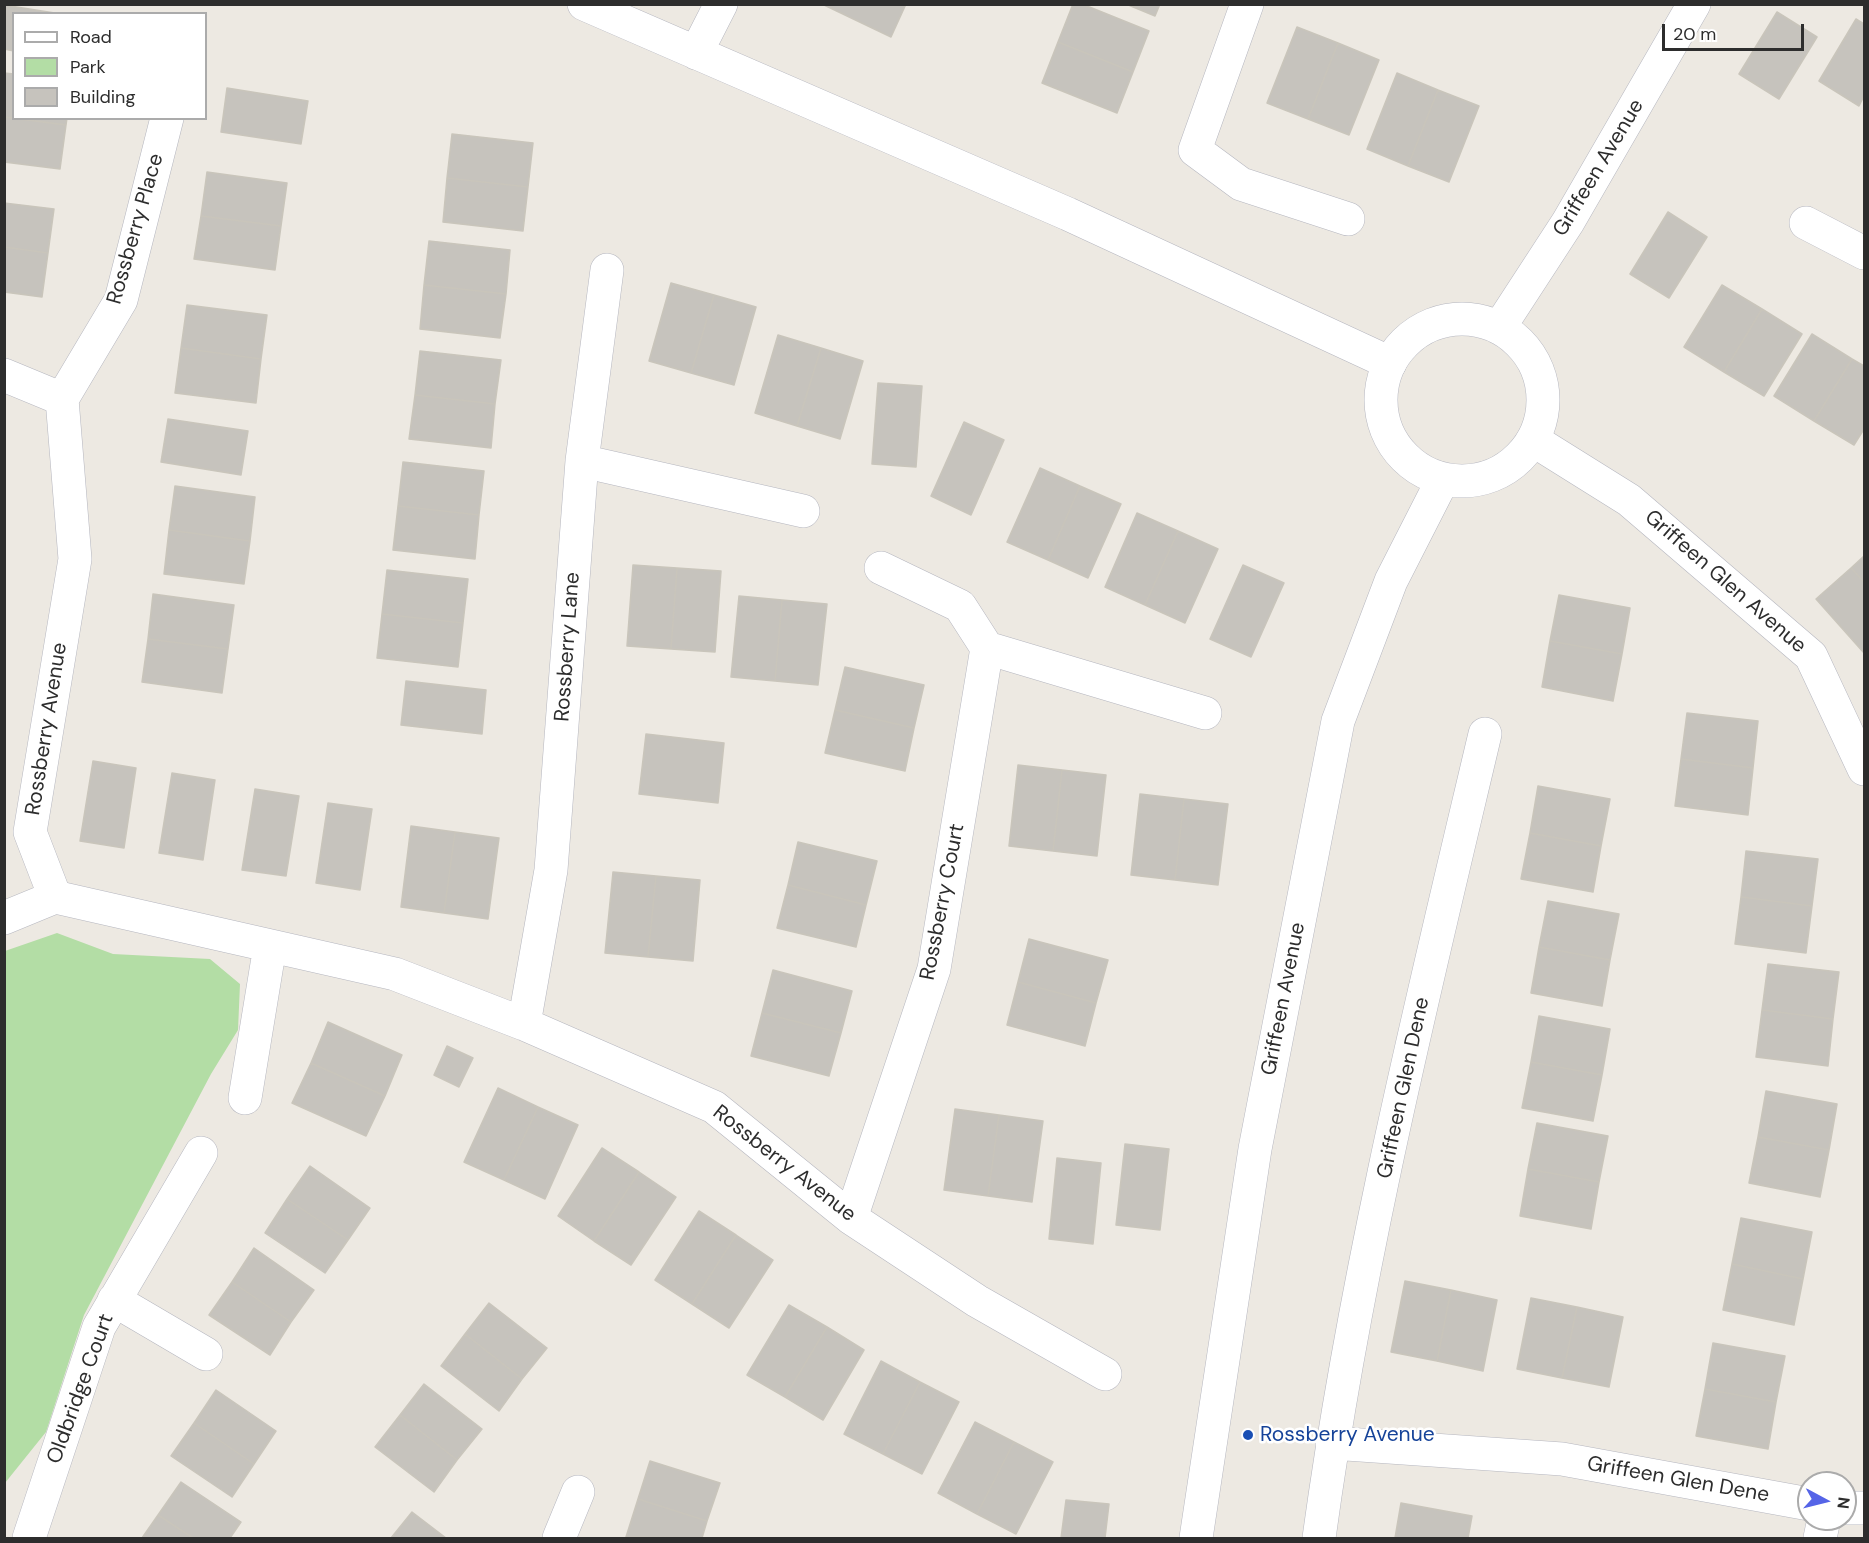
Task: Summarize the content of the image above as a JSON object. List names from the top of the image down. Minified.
{"streets":{"street":["Griffeen Avenue","Rossberry Place","Griffeen Glen Avenue","Rossberry Lane","Rossberry Avenue","Rossberry Court","Griffeen Glen Dene","Oldbridge Court"]},"crossings":[["Griffeen Avenue","Griffeen Glen Avenue"],["Rossberry Place","Rossberry Avenue"],["Rossberry Lane","Rossberry Avenue"],["Rossberry Avenue","Rossberry Court"]],"places":["Rossberry Avenue"],"legend":["Road","Park","Building"],"scale_bar":"20 m","north":"right"}
